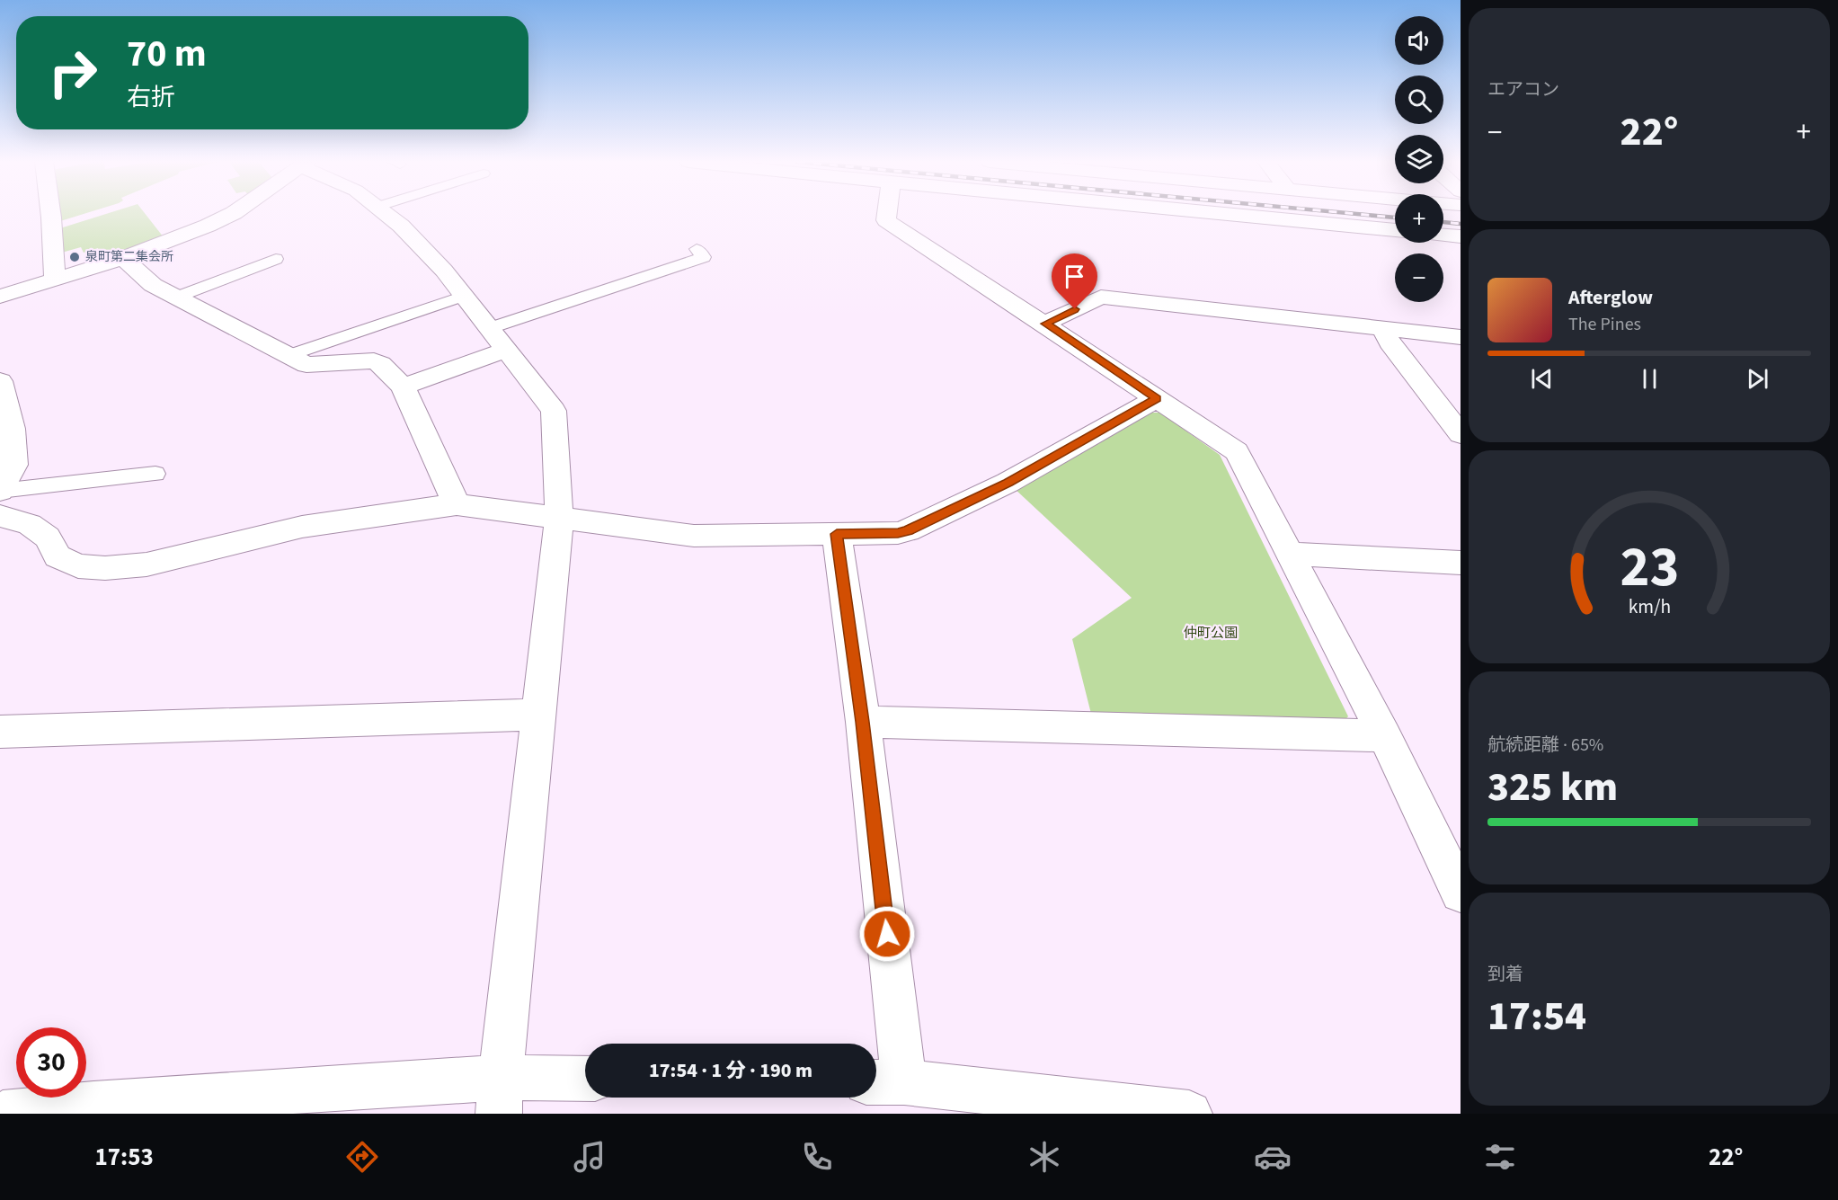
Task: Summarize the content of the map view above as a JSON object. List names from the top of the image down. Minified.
{"parks":["仲町公園"],"places":["泉町第二集会所"],"page":{"tile":["エアコン",["航続距離 · 65%","325 km"],["到着","17:54"]],"map_buttons":["+","−"],"turn":["70 m","右折"],"heat":["−","22°","+"],"song":["Afterglow","The Pines"],"limit":"30","trip":"17:54 · 1 分 · 190 m","tabs":["17:53","22°"],"gauge":["23","km/h"]}}
